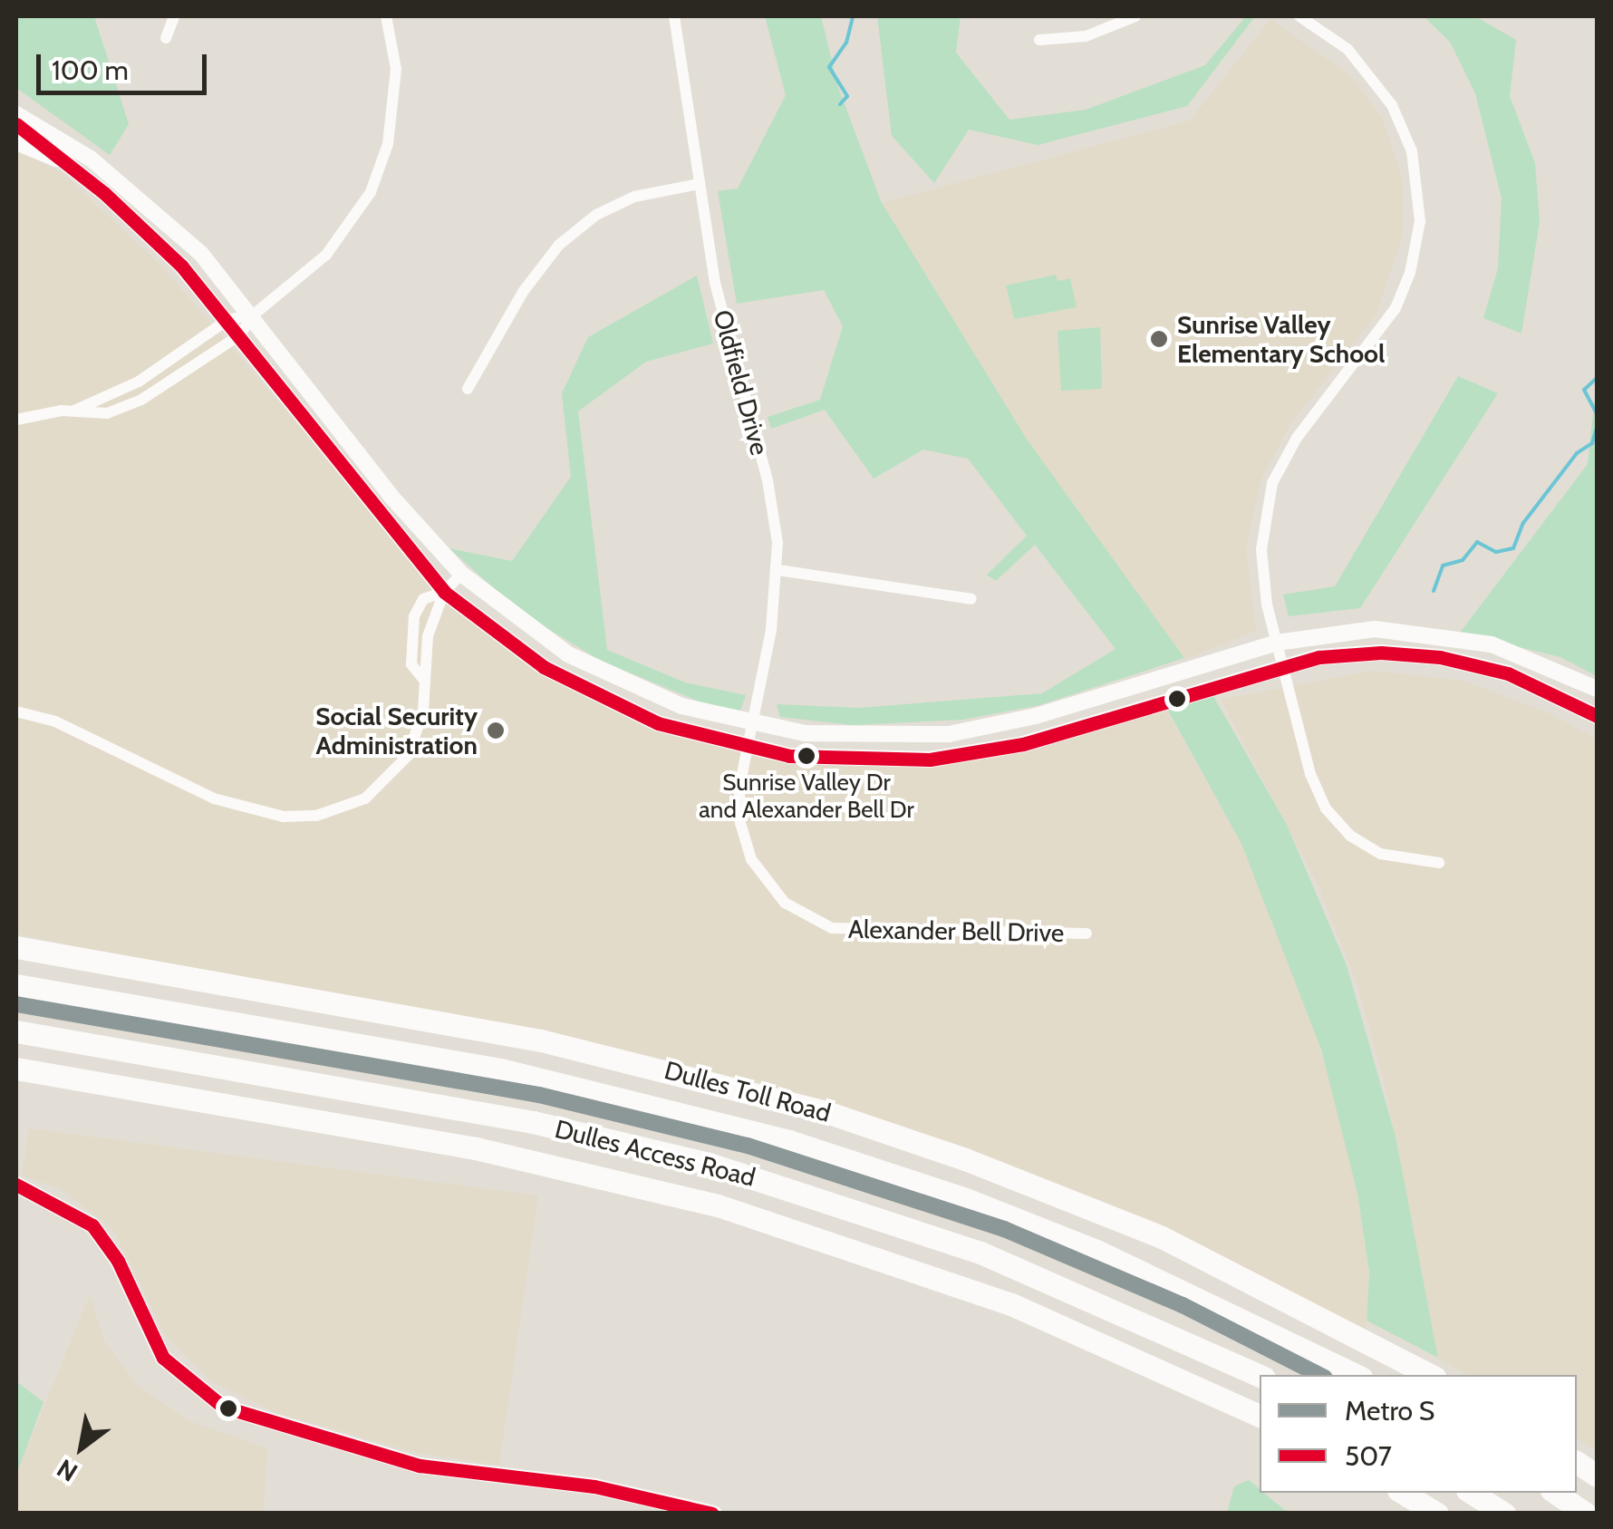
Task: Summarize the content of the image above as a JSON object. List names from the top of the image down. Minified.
{"streets":{"highway":["Dulles Toll Road","Dulles Access Road"],"street":["Oldfield Drive","Alexander Bell Drive"]},"crossings":[["Oldfield Drive","Alexander Bell Drive"]],"places":["Sunrise Valley Elementary School","Social Security Administration","Sunrise Valley Dr and Alexander Bell Dr"],"lines":["transit line 507","metro line S"],"legend":["Metro S","507"],"scale_bar":"100 m","north":"bottom left"}
